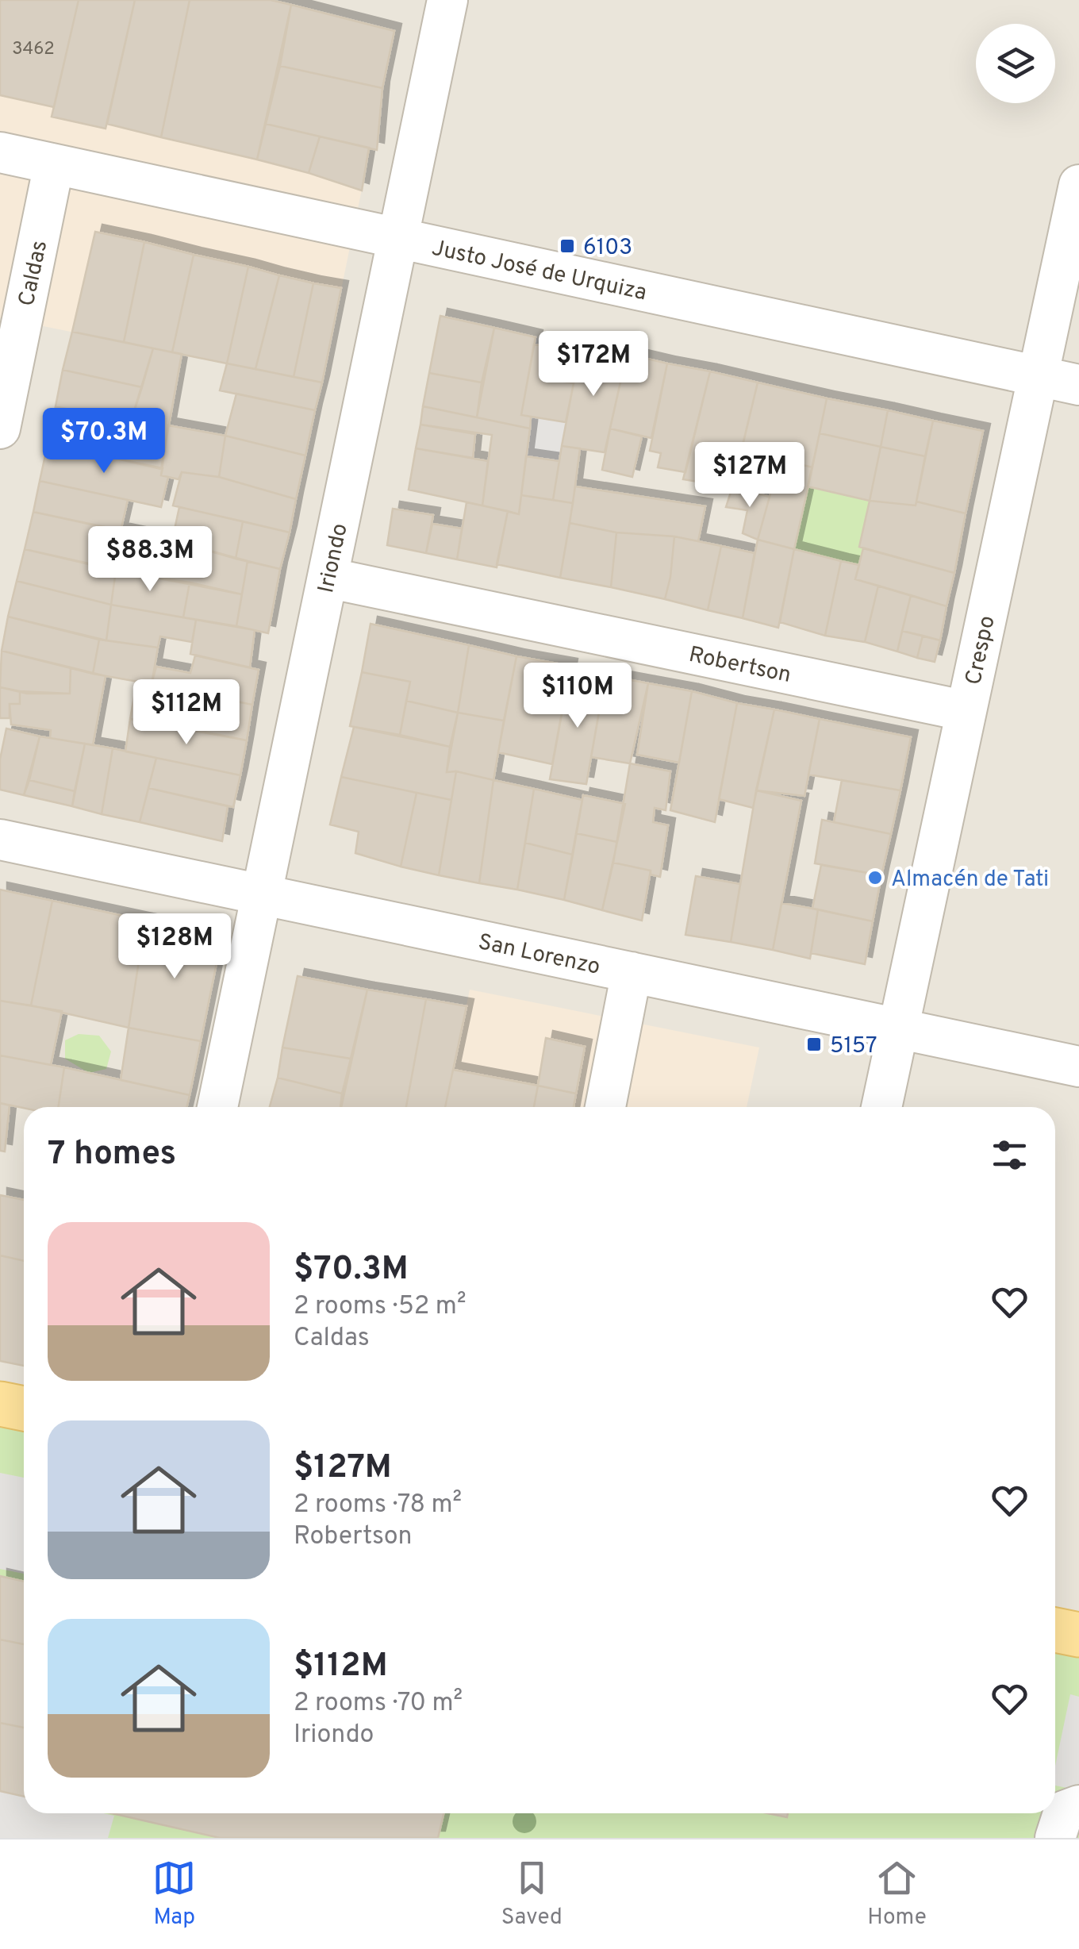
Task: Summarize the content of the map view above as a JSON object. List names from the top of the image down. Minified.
{"streets":{"street":["Justo José de Urquiza","Caldas","Iriondo","Crespo","Robertson","San Lorenzo"]},"crossings":[["Justo José de Urquiza","Caldas"],["Justo José de Urquiza","Iriondo"],["Justo José de Urquiza","Crespo"],["Iriondo","Robertson"],["Iriondo","San Lorenzo"],["Crespo","Robertson"],["Crespo","San Lorenzo"]],"places":{"transit":["6103","5157"],"other":["Almacén de Tati"]},"house_numbers":["3462"],"page":{"price":["$172M","$70.3M","$127M","$88.3M","$110M","$112M","$128M"],"heading":"7 homes","list":[{"name":"$70.3M","note":"2 rooms · 52 m² · Caldas"},{"name":"$127M","note":"2 rooms · 78 m² · Robertson"},{"name":"$112M","note":"2 rooms · 70 m² · Iriondo"}],"tabs":["Map","Saved","Home"]}}
